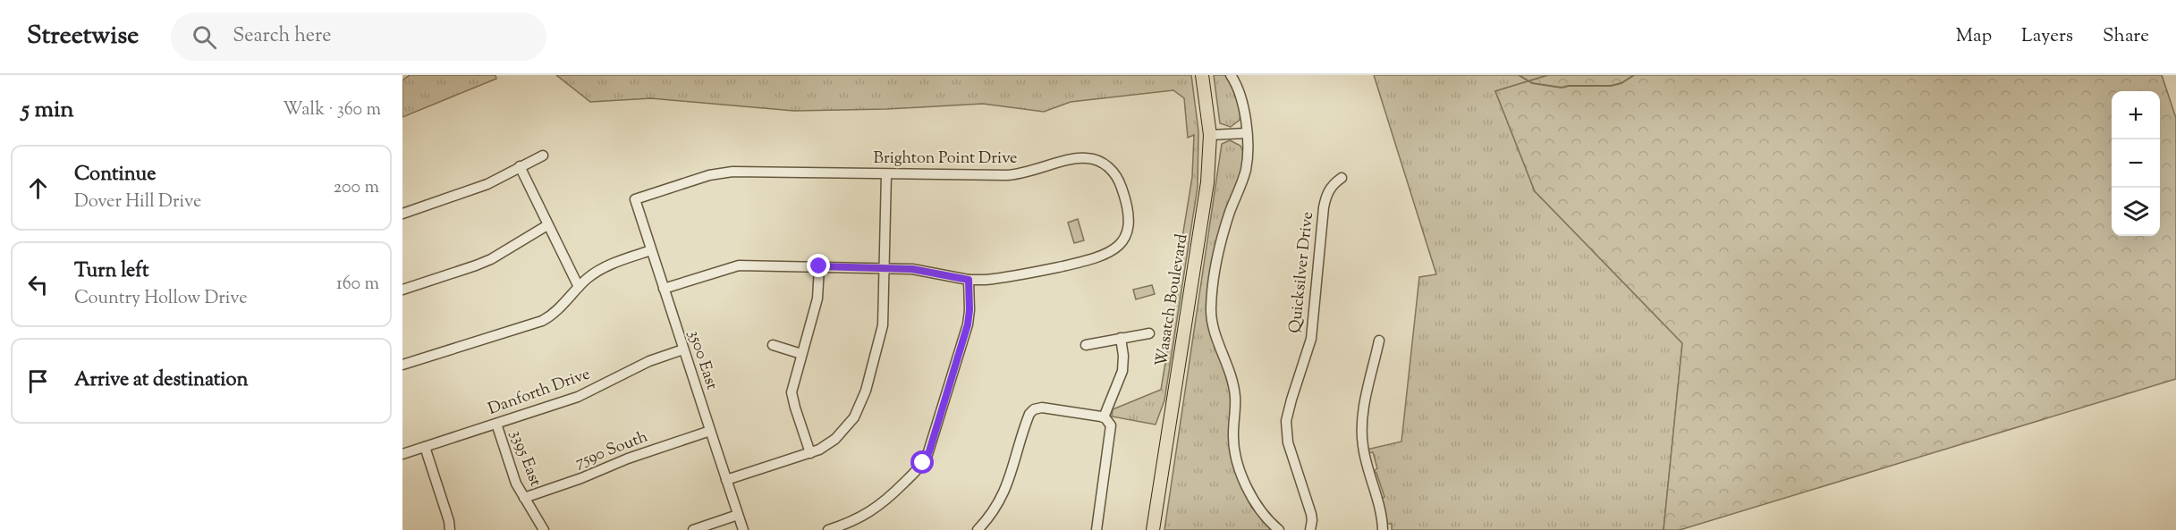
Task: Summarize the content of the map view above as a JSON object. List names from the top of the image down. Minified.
{"streets":{"main road":["Wasatch Boulevard"],"street":["Brighton Point Drive","Quicksilver Drive","3500 East","Danforth Drive","7590 South","3395 East"]},"crossings":[["Brighton Point Drive","3500 East"],["3500 East","Danforth Drive"],["3500 East","7590 South"],["Danforth Drive","3395 East"],["7590 South","3395 East"]],"page":{"header":"Streetwise","search":"Search here","nav":["Map","Layers","Share"],"heading":["5 min","Walk · 360 m"],"map_buttons":["+","−"],"list":[["Continue","Dover Hill Drive","200 m"],["Turn left","Country Hollow Drive","160 m"],"Arrive at destination"]}}
